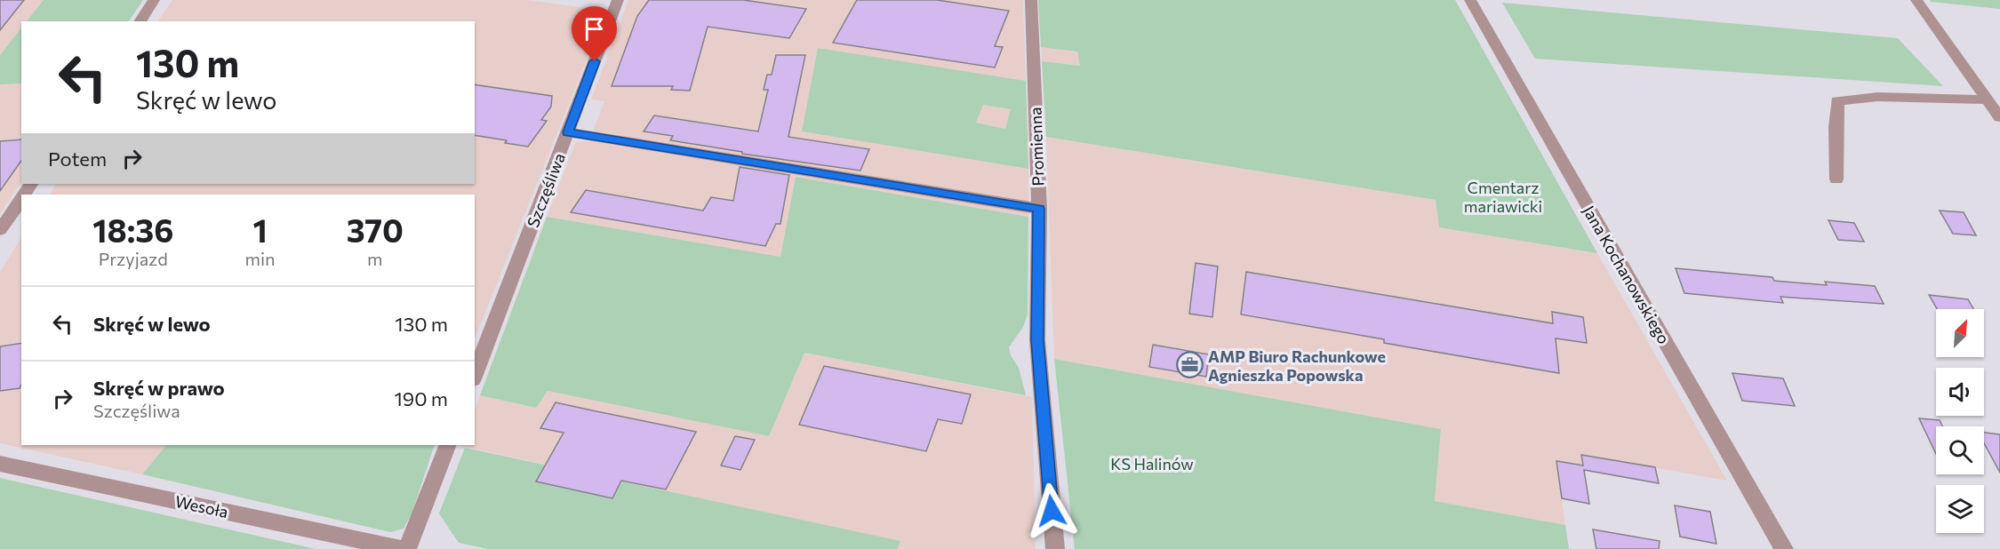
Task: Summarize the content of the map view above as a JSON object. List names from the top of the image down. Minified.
{"streets":{"street":["Promienna","Szczęśliwa","Jana Kochanowskiego","Wesoła"]},"parks":["Cmentarz mariawicki","KS Halinów"],"places":{"office":["AMP Biuro Rachunkowe Agnieszka Popowska"]},"north":"top right","page":{"turn":["130 m","Skręć w lewo"],"then":"Potem","eta":["18:36","Przyjazd","1","min","370","m"],"list":[{"name":"Skręć w lewo","value":"130 m"},{"name":"Skręć w prawo","note":"Szczęśliwa","value":"190 m"}]}}
